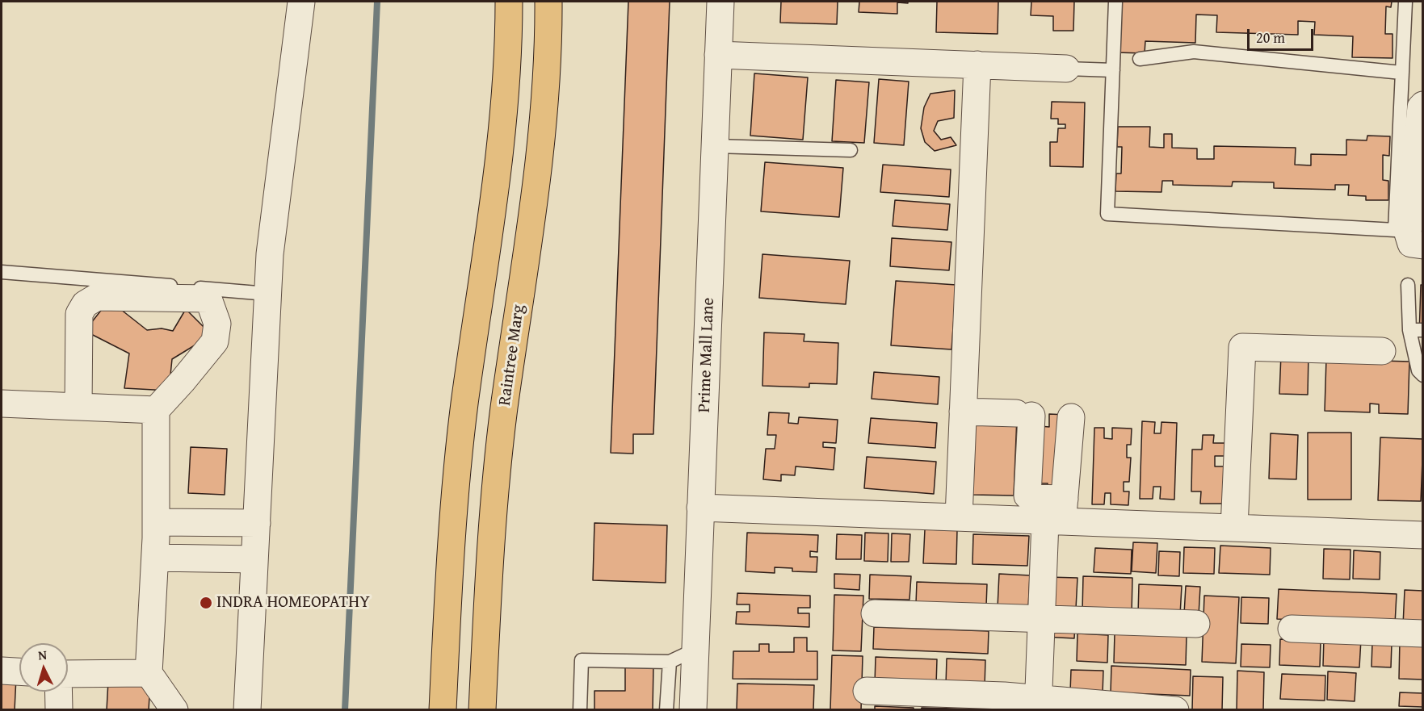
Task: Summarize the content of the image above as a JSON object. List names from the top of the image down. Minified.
{"streets":{"main road":["Raintree Marg"],"street":["Prime Mall Lane"]},"places":["INDRA HOMEOPATHY"],"scale_bar":"20 m","north":"top"}
